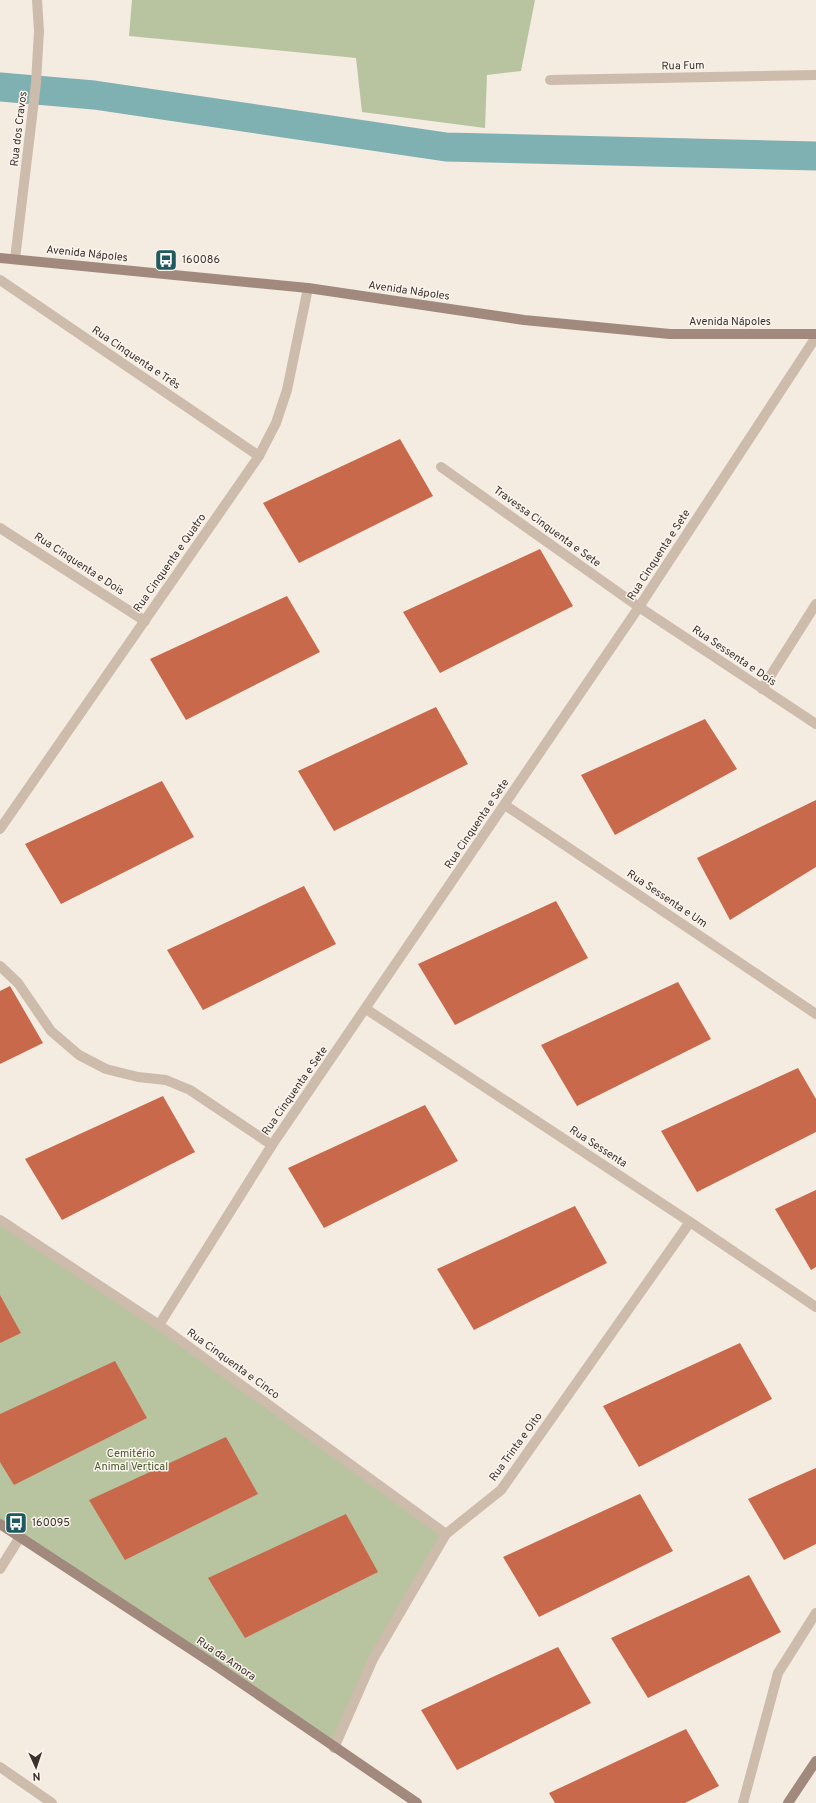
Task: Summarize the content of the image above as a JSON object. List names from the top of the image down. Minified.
{"streets":{"main road":["Avenida Nápoles","Rua da Amora"],"street":["Rua Fum","Rua dos Cravos","Rua Cinquenta e Três","Travessa Cinquenta e Sete","Rua Cinquenta e Sete","Rua Cinquenta e Quatro","Rua Cinquenta e Dois","Rua Sessenta e Dois","Rua Sessenta e Um","Rua Sessenta","Rua Cinquenta e Cinco","Rua Trinta e Oito"]},"crossings":[["Rua dos Cravos","Avenida Nápoles"],["Avenida Nápoles","Rua Cinquenta e Sete"],["Avenida Nápoles","Rua Cinquenta e Quatro"],["Rua Cinquenta e Três","Rua Cinquenta e Quatro"],["Travessa Cinquenta e Sete","Rua Cinquenta e Sete"],["Travessa Cinquenta e Sete","Rua Sessenta e Dois"],["Rua Cinquenta e Sete","Rua Sessenta e Dois"],["Rua Cinquenta e Sete","Rua Sessenta e Um"],["Rua Cinquenta e Sete","Rua Sessenta"],["Rua Cinquenta e Sete","Rua Cinquenta e Cinco"],["Rua Cinquenta e Quatro","Rua Cinquenta e Dois"],["Rua Sessenta","Rua Trinta e Oito"],["Rua Cinquenta e Cinco","Rua Trinta e Oito"],["Rua Trinta e Oito","Rua da Amora"]],"parks":["Cemitério Animal Vertical"],"places":{"bus stop":["160086","160095"]},"north":"bottom"}
